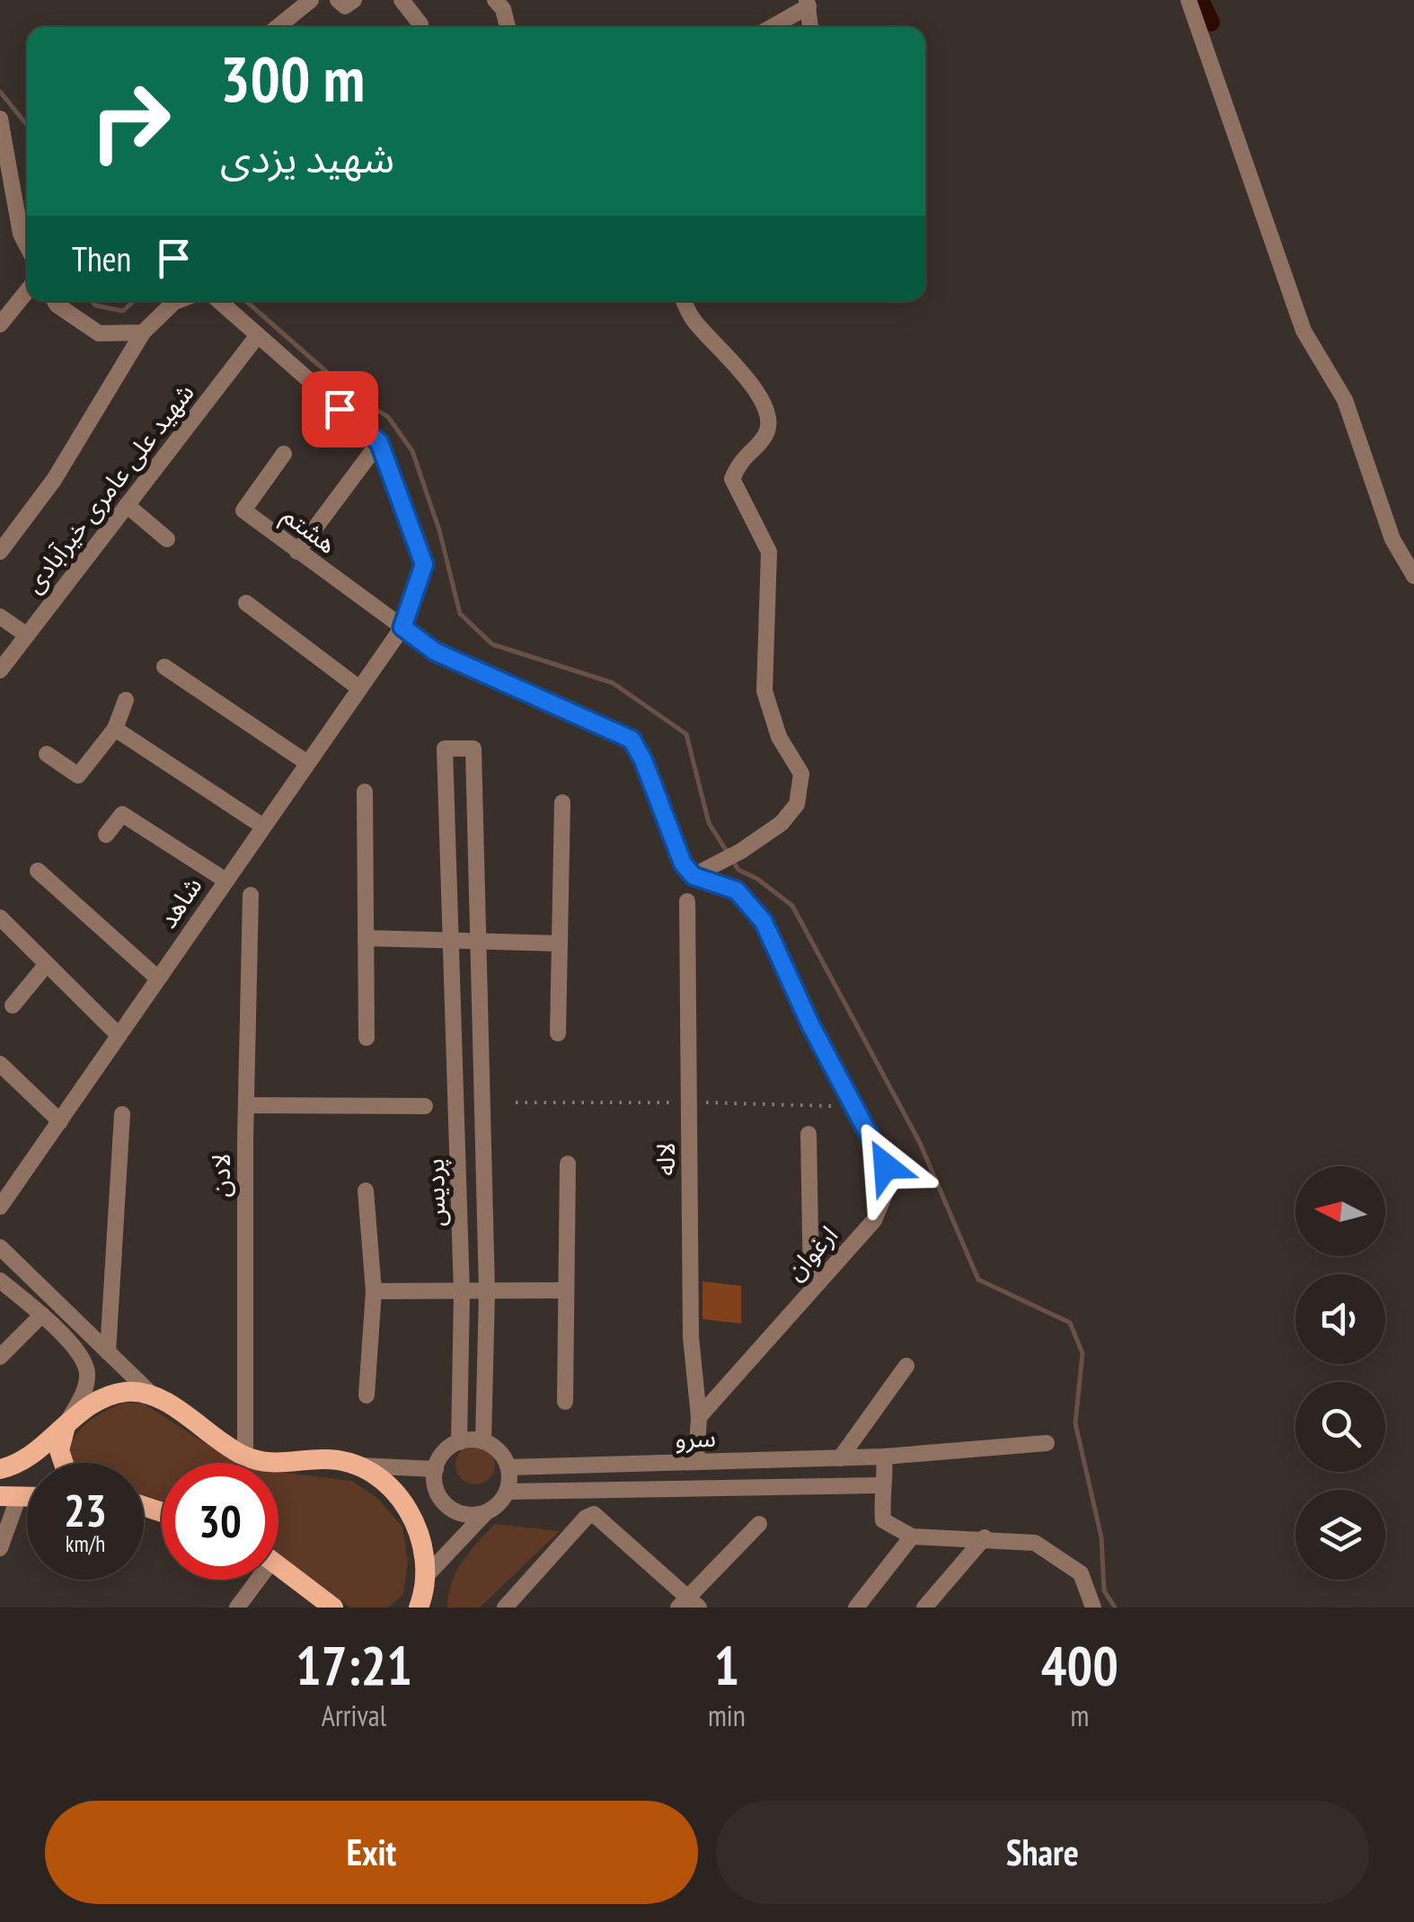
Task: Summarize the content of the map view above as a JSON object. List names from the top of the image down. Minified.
{"streets":{"street":["شهید علی عامری خیرآبادی","هشتم","شاهد","لاله","لادن","پردیس","ارغوان","سرو"]},"crossings":[["هشتم","شاهد"],["لاله","ارغوان"],["پردیس","سرو"]],"north":"left","page":{"turn":["300 m","شهید یزدی"],"then":"Then","speed":"23 km/h","limit":"30","eta":["17:21","Arrival","1","min","400","m"],"buttons":["Exit","Share"]}}
